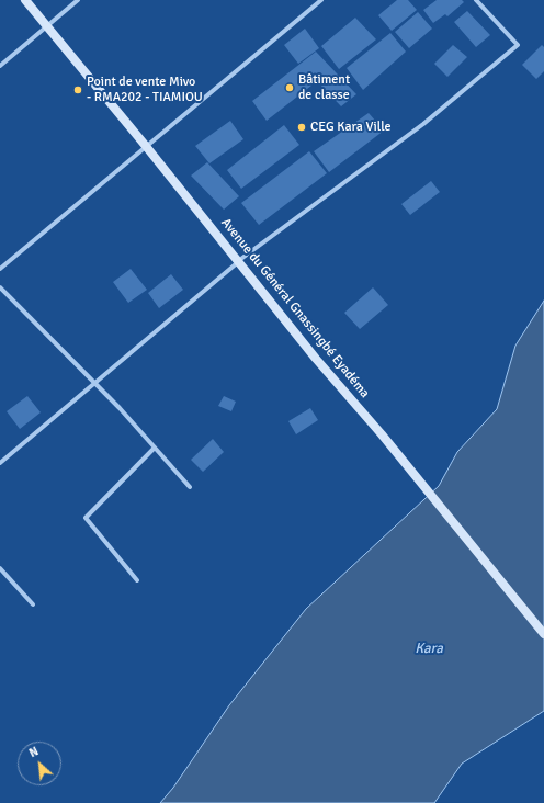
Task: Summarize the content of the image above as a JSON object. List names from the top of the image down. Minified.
{"streets":{"main road":["Avenue du Général Gnassingbé Eyadéma"]},"water":["Kara"],"places":["Bâtiment de classe","Point de vente Mivo - RMA202 - TIAMIOU","CEG Kara Ville"],"north":"top left"}
